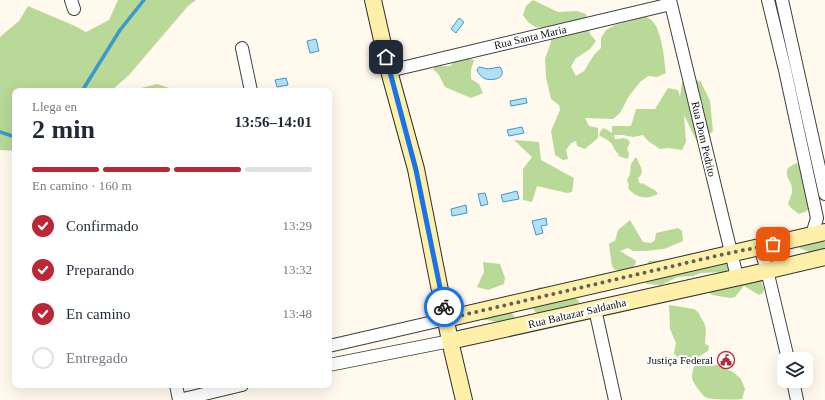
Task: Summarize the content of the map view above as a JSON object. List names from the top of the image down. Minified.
{"streets":{"main road":["Rua Baltazar Saldanha"],"street":["Rua Santa Maria","Rua Dom Pedrito"]},"crossings":[["Rua Santa Maria","Rua Dom Pedrito"],["Rua Dom Pedrito","Rua Baltazar Saldanha"]],"places":{"public building":["Justiça Federal"]},"page":{"heading":["2 min","Llega en","13:56–14:01"],"bar":"En camino · 160 m","list":[["Confirmado","13:29"],["Preparando","13:32"],["En camino","13:48"],"Entregado"]}}
